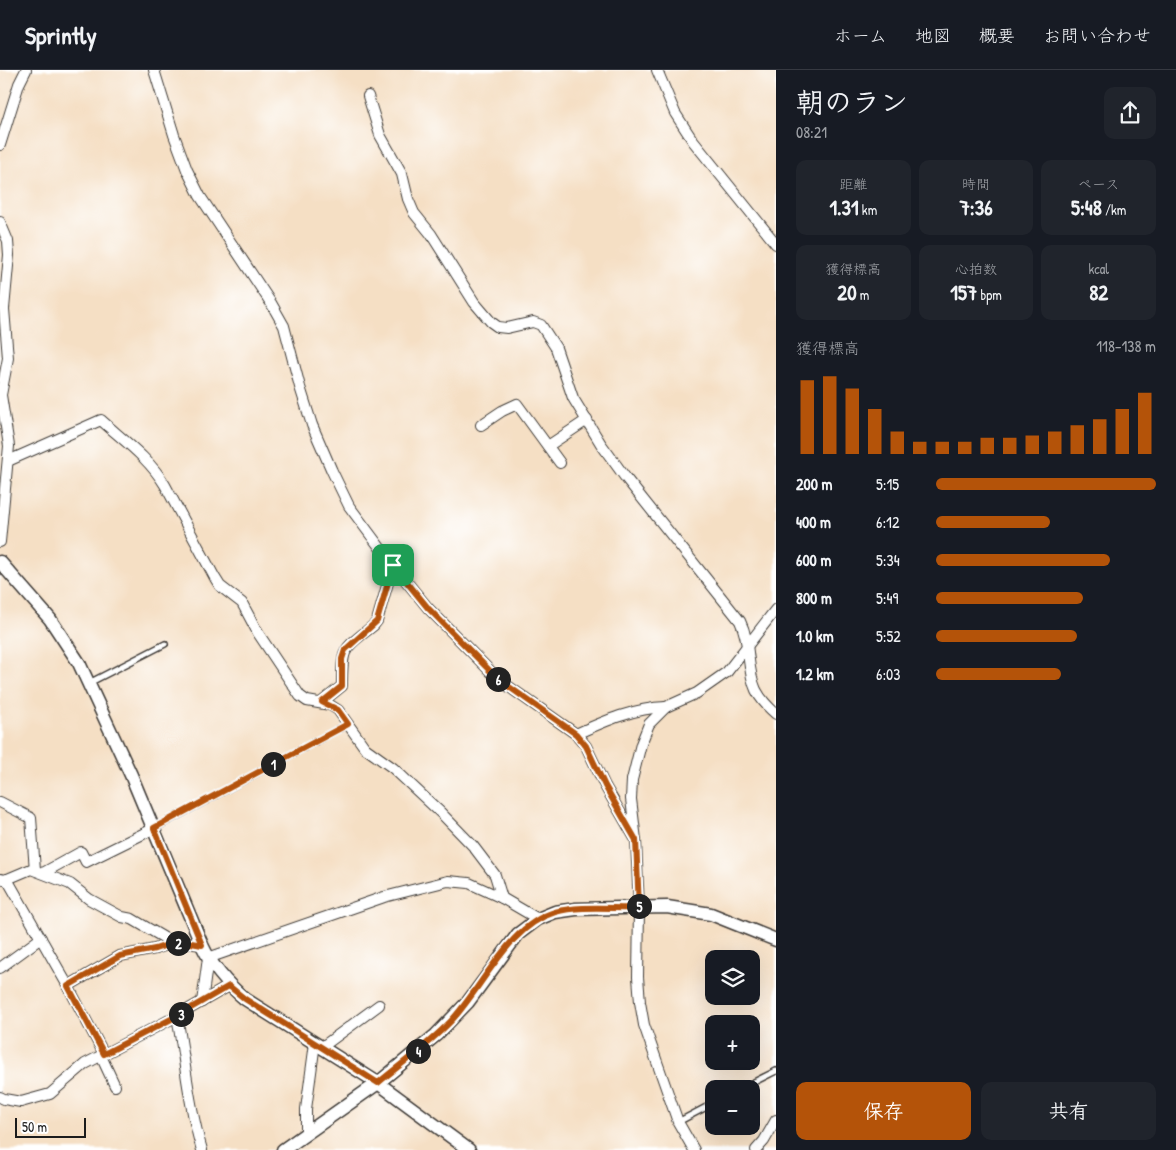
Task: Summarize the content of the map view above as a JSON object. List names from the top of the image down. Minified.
{"scale_bar":"50 m","page":{"header":"Sprintly","nav":["ホーム","地図","概要","お問い合わせ"],"heading":["朝のラン","08:21"],"stats":[["距離","1.31 km"],["時間","7:36"],["ペース","5:48 /km"],["獲得標高","20 m"],["心拍数","157 bpm"],["kcal","82"]],"chart":["獲得標高","118–138 m"],"list":[{"name":"200 m","note":"5:15"},{"name":"400 m","note":"6:12"},{"name":"600 m","note":"5:34"},{"name":"800 m","note":"5:49"},{"name":"1.0 km","note":"5:52"},{"name":"1.2 km","note":"6:03"}],"pins":["6","1","5","2","3","4"],"map_buttons":["+","−"],"buttons":["保存","共有"],"scale":"50 m"}}
